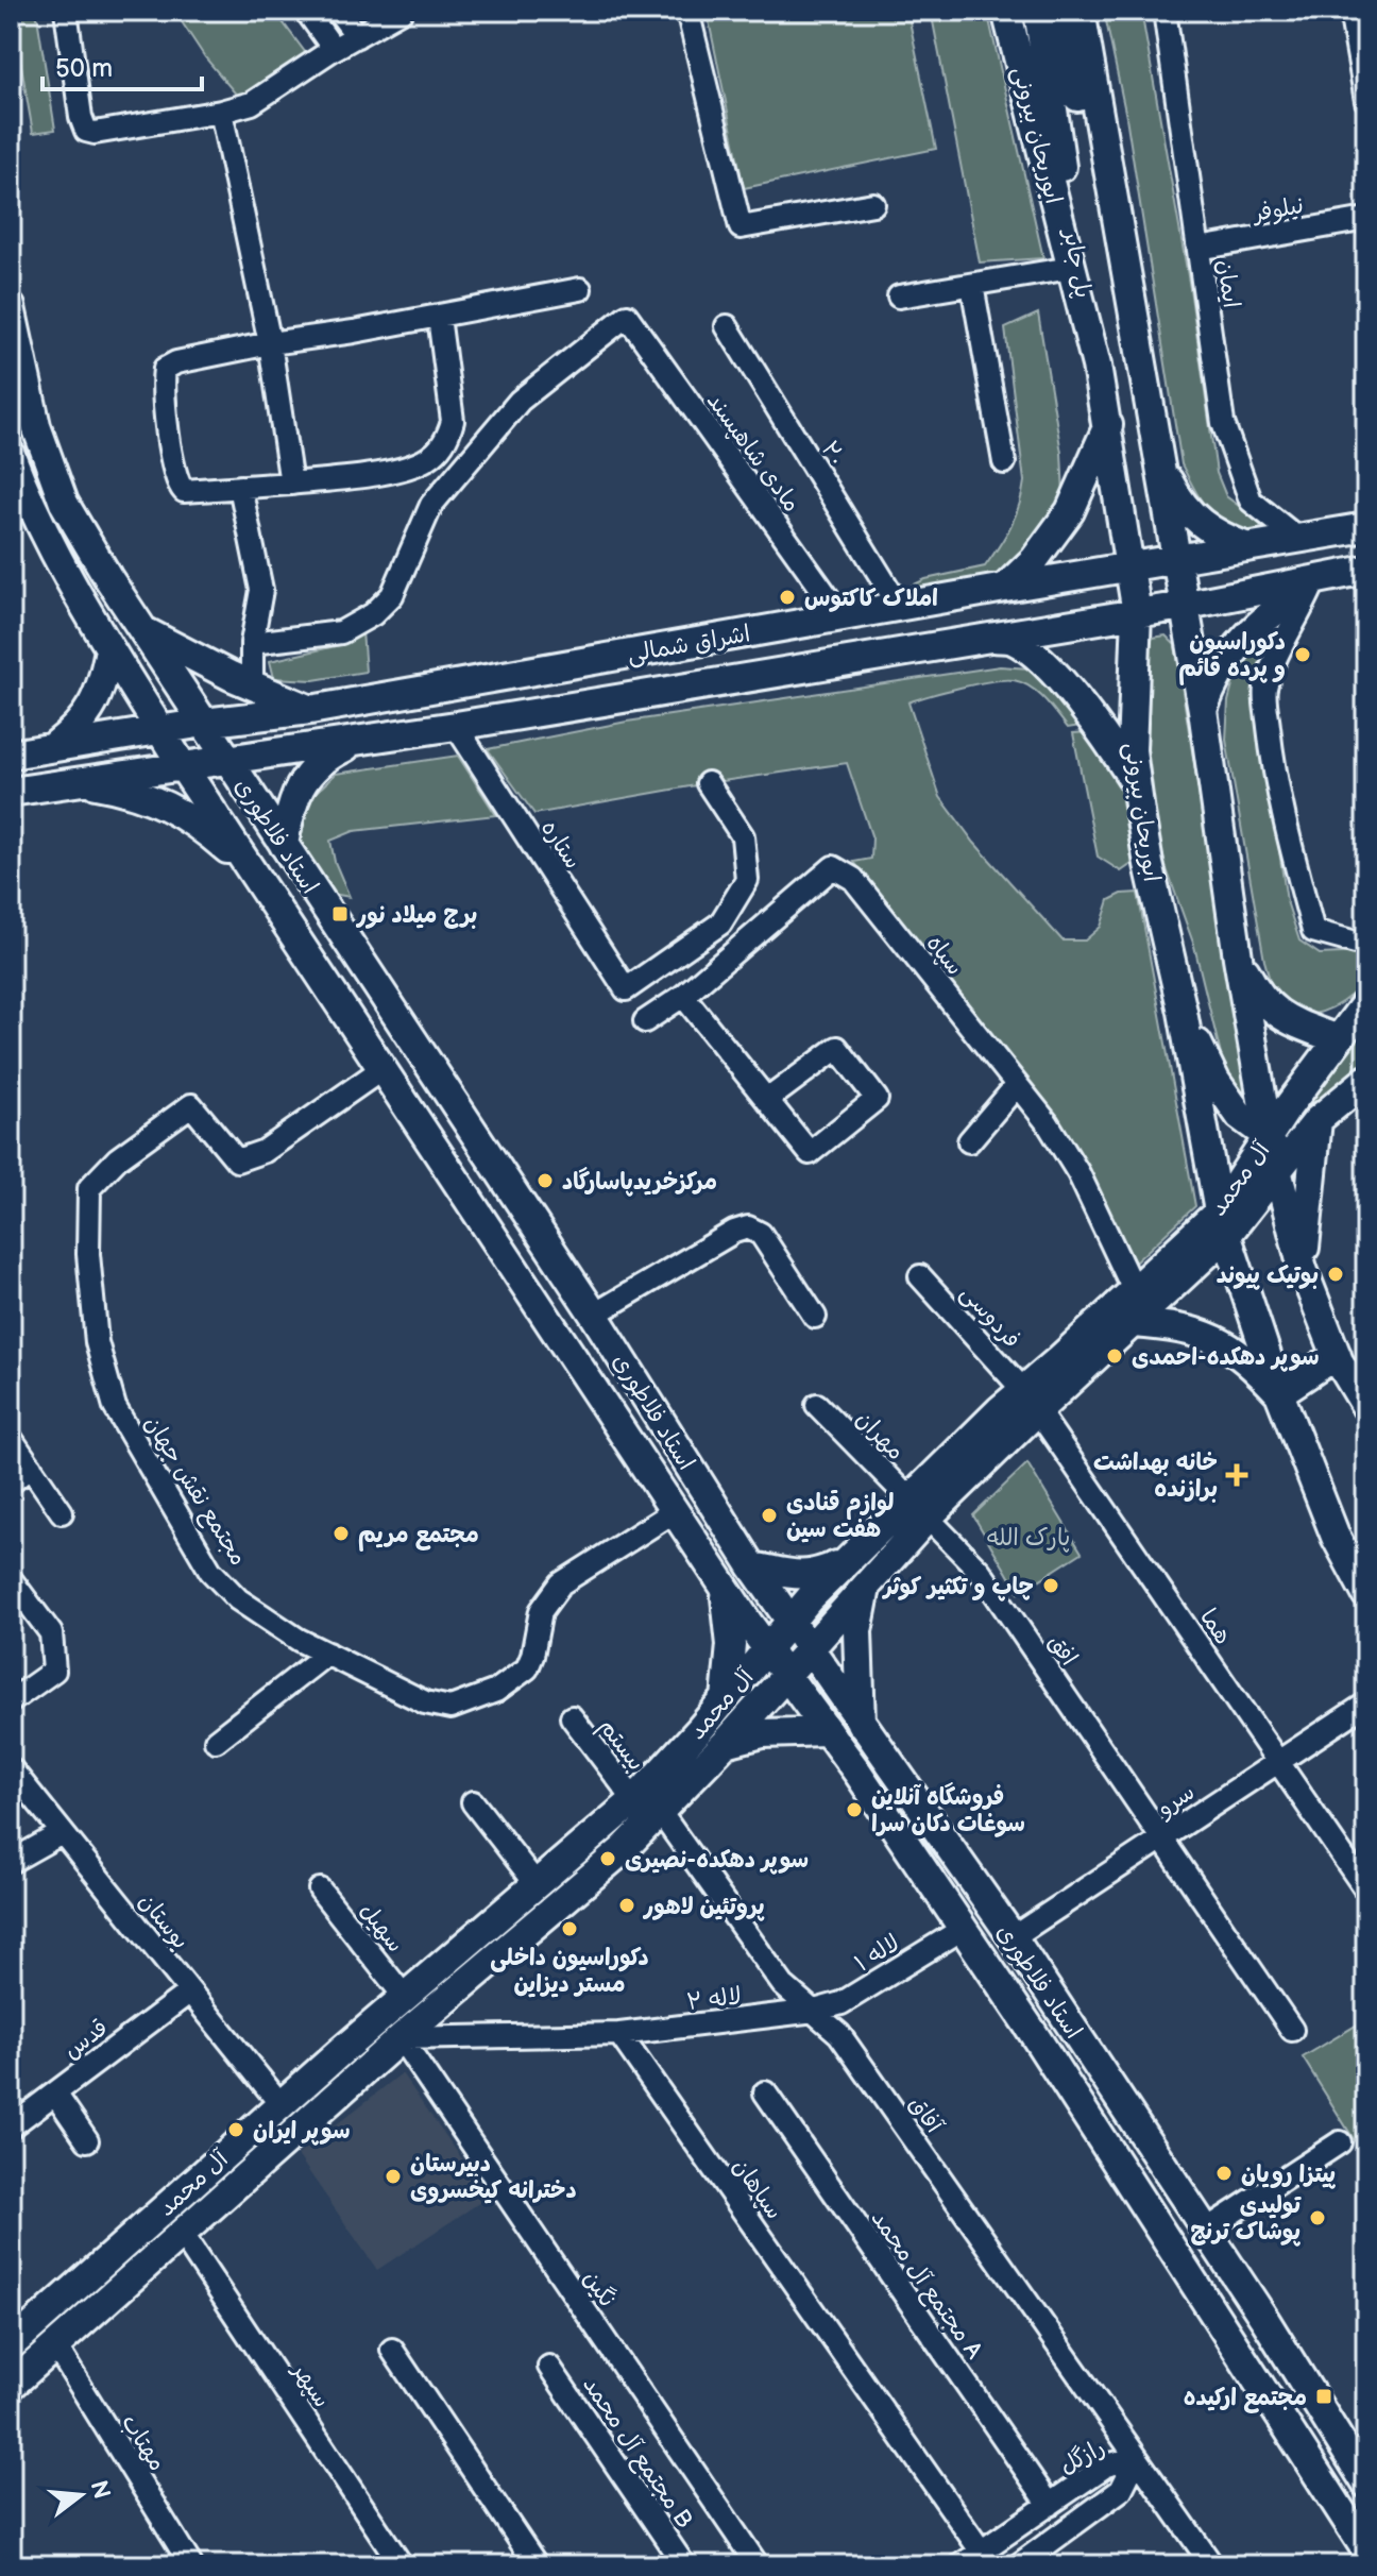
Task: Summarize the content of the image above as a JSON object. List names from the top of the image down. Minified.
{"streets":{"main road":["ابوریحان بیرونی","پل جابر","اشراق شمالی","استاد فلاطوری","آل محمد"],"street":["نیلوفر","ایمان","مادی شاهپسند","۲۰","ستاره","سپاه","فردوسی","مهران","مجتمع نقش جهان","هما","افق","بیستم","سرو","بوستان","سهیل","لاله ۱","لاله ۲","قدس","آفاق","سپاهان","مجتمع آل محمد A","نگین","سپهر","مهتاب","مجتمع آل محمد B","رازگل"]},"crossings":[["ابوریحان بیرونی","پل جابر"],["ابوریحان بیرونی","اشراق شمالی"],["ابوریحان بیرونی","آل محمد"],["نیلوفر","ایمان"],["ایمان","اشراق شمالی"],["مادی شاهپسند","اشراق شمالی"],["۲۰","اشراق شمالی"],["اشراق شمالی","استاد فلاطوری"],["اشراق شمالی","ستاره"],["استاد فلاطوری","آل محمد"],["استاد فلاطوری","مجتمع نقش جهان"],["استاد فلاطوری","سرو"],["استاد فلاطوری","لاله ۱"],["سپاه","آل محمد"],["آل محمد","فردوسی"],["آل محمد","مهران"],["آل محمد","هما"],["آل محمد","افق"],["آل محمد","بیستم"],["آل محمد","بوستان"],["آل محمد","سهیل"],["آل محمد","آفاق"],["آل محمد","نگین"],["آل محمد","سپهر"],["آل محمد","مهتاب"],["فردوسی","هما"],["مهران","افق"],["هما","سرو"],["افق","سرو"],["بوستان","قدس"],["لاله ۱","لاله ۲"],["لاله ۱","آفاق"],["لاله ۲","آفاق"],["لاله ۲","سپاهان"],["آفاق","رازگل"],["سپاهان","رازگل"],["مجتمع آل محمد A","رازگل"]],"parks":["پارک الله"],"places":{"other":["املاک کاکتوس","دکوراسیون و پرده قائم","مرکزخریدپاسارگاد","بوتیک پیوند","سوپر دهکده-احمدی","لوازم قنادی هفت سین","مجتمع مریم","چاپ و تکثیر کوثر","فروشگاه آنلاین سوغات دکان سرا","سوپر دهکده-نصیری","پروتئین لاهور","دکوراسیون داخلی مستر دیزاین","سوپر ایران","پیتزا رویان","دبیرستان دخترانه کیخسروی","تولیدی پوشاک ترنج"],"transit":["برج میلاد نور","مجتمع ارکیده"],"health":["خانه بهداشت برازنده"]},"scale_bar":"50 m","north":"right"}
